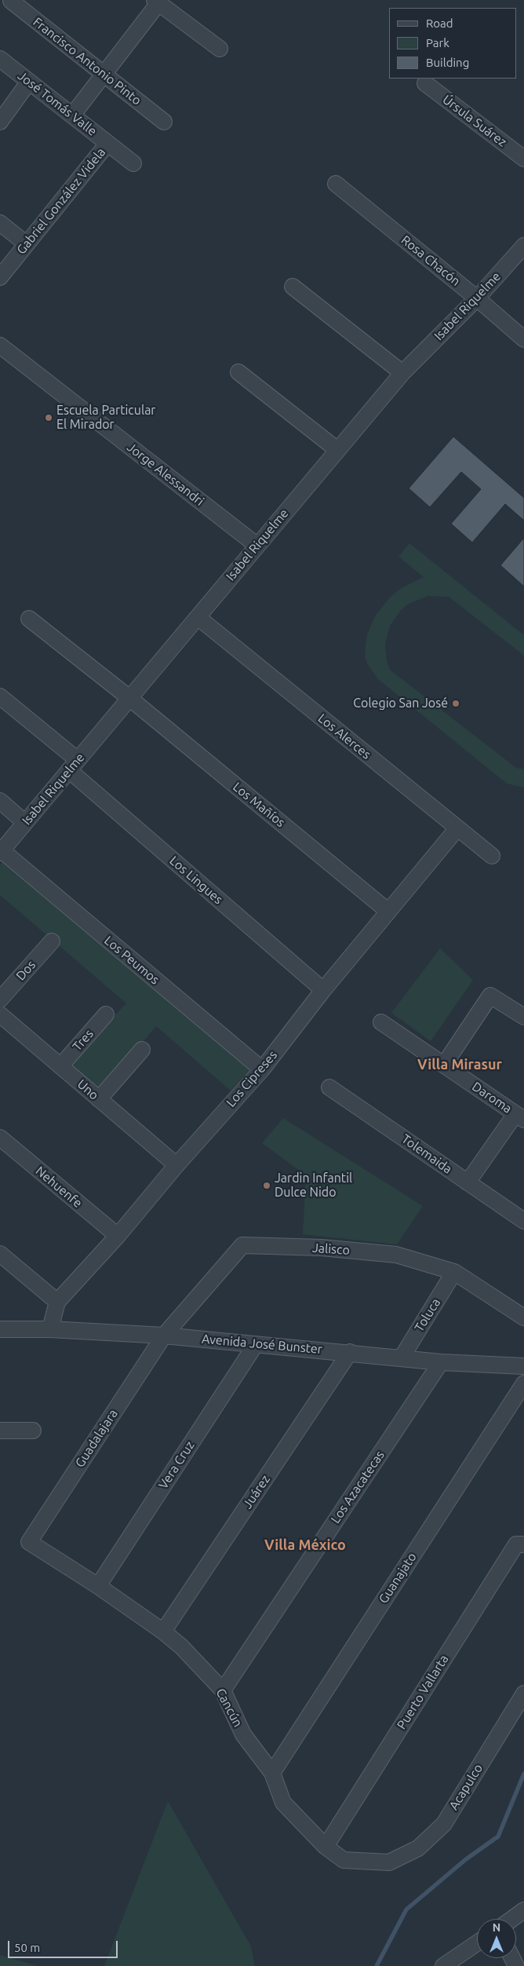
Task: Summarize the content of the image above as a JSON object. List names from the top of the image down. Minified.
{"streets":{"street":["Francisco Antonio Pinto","José Tomás Valle","Úrsula Suárez","Gabriel González Videla","Rosa Chacón","Isabel Riquelme","Jorge Alessandri","Los Alerces","Los Mañíos","Los Lingues","Los Peumos","Dos","Tres","Los Cipreses","Uno","Daroma","Tolemaida","Nehuenfe","Jalisco","Toluca","Avenida José Bunster","Guadalajara","Vera Cruz","Los Azacatecas","Juárez","Guanajato","Puerto Vallarta","Cancún","Acapulco"]},"crossings":[["José Tomás Valle","Gabriel González Videla"],["Rosa Chacón","Isabel Riquelme"],["Isabel Riquelme","Jorge Alessandri"],["Isabel Riquelme","Los Alerces"],["Isabel Riquelme","Los Mañíos"],["Isabel Riquelme","Los Lingues"],["Isabel Riquelme","Los Peumos"],["Los Alerces","Los Cipreses"],["Los Mañíos","Los Cipreses"],["Los Lingues","Los Cipreses"],["Los Peumos","Los Cipreses"],["Tres","Uno"],["Los Cipreses","Uno"],["Los Cipreses","Nehuenfe"],["Los Cipreses","Avenida José Bunster"],["Jalisco","Toluca"],["Jalisco","Avenida José Bunster"],["Jalisco","Guadalajara"],["Toluca","Avenida José Bunster"],["Avenida José Bunster","Guadalajara"],["Avenida José Bunster","Vera Cruz"],["Avenida José Bunster","Los Azacatecas"],["Avenida José Bunster","Juárez"],["Guadalajara","Cancún"],["Vera Cruz","Cancún"],["Los Azacatecas","Cancún"],["Juárez","Cancún"],["Guanajato","Cancún"],["Puerto Vallarta","Cancún"],["Cancún","Acapulco"]],"districts":["Villa Mirasur","Villa México"],"places":["Escuela Particular El Mirador","Colegio San José","Jardin Infantil Dulce Nido"],"legend":["Road","Park","Building"],"scale_bar":"50 m","north":"top"}
